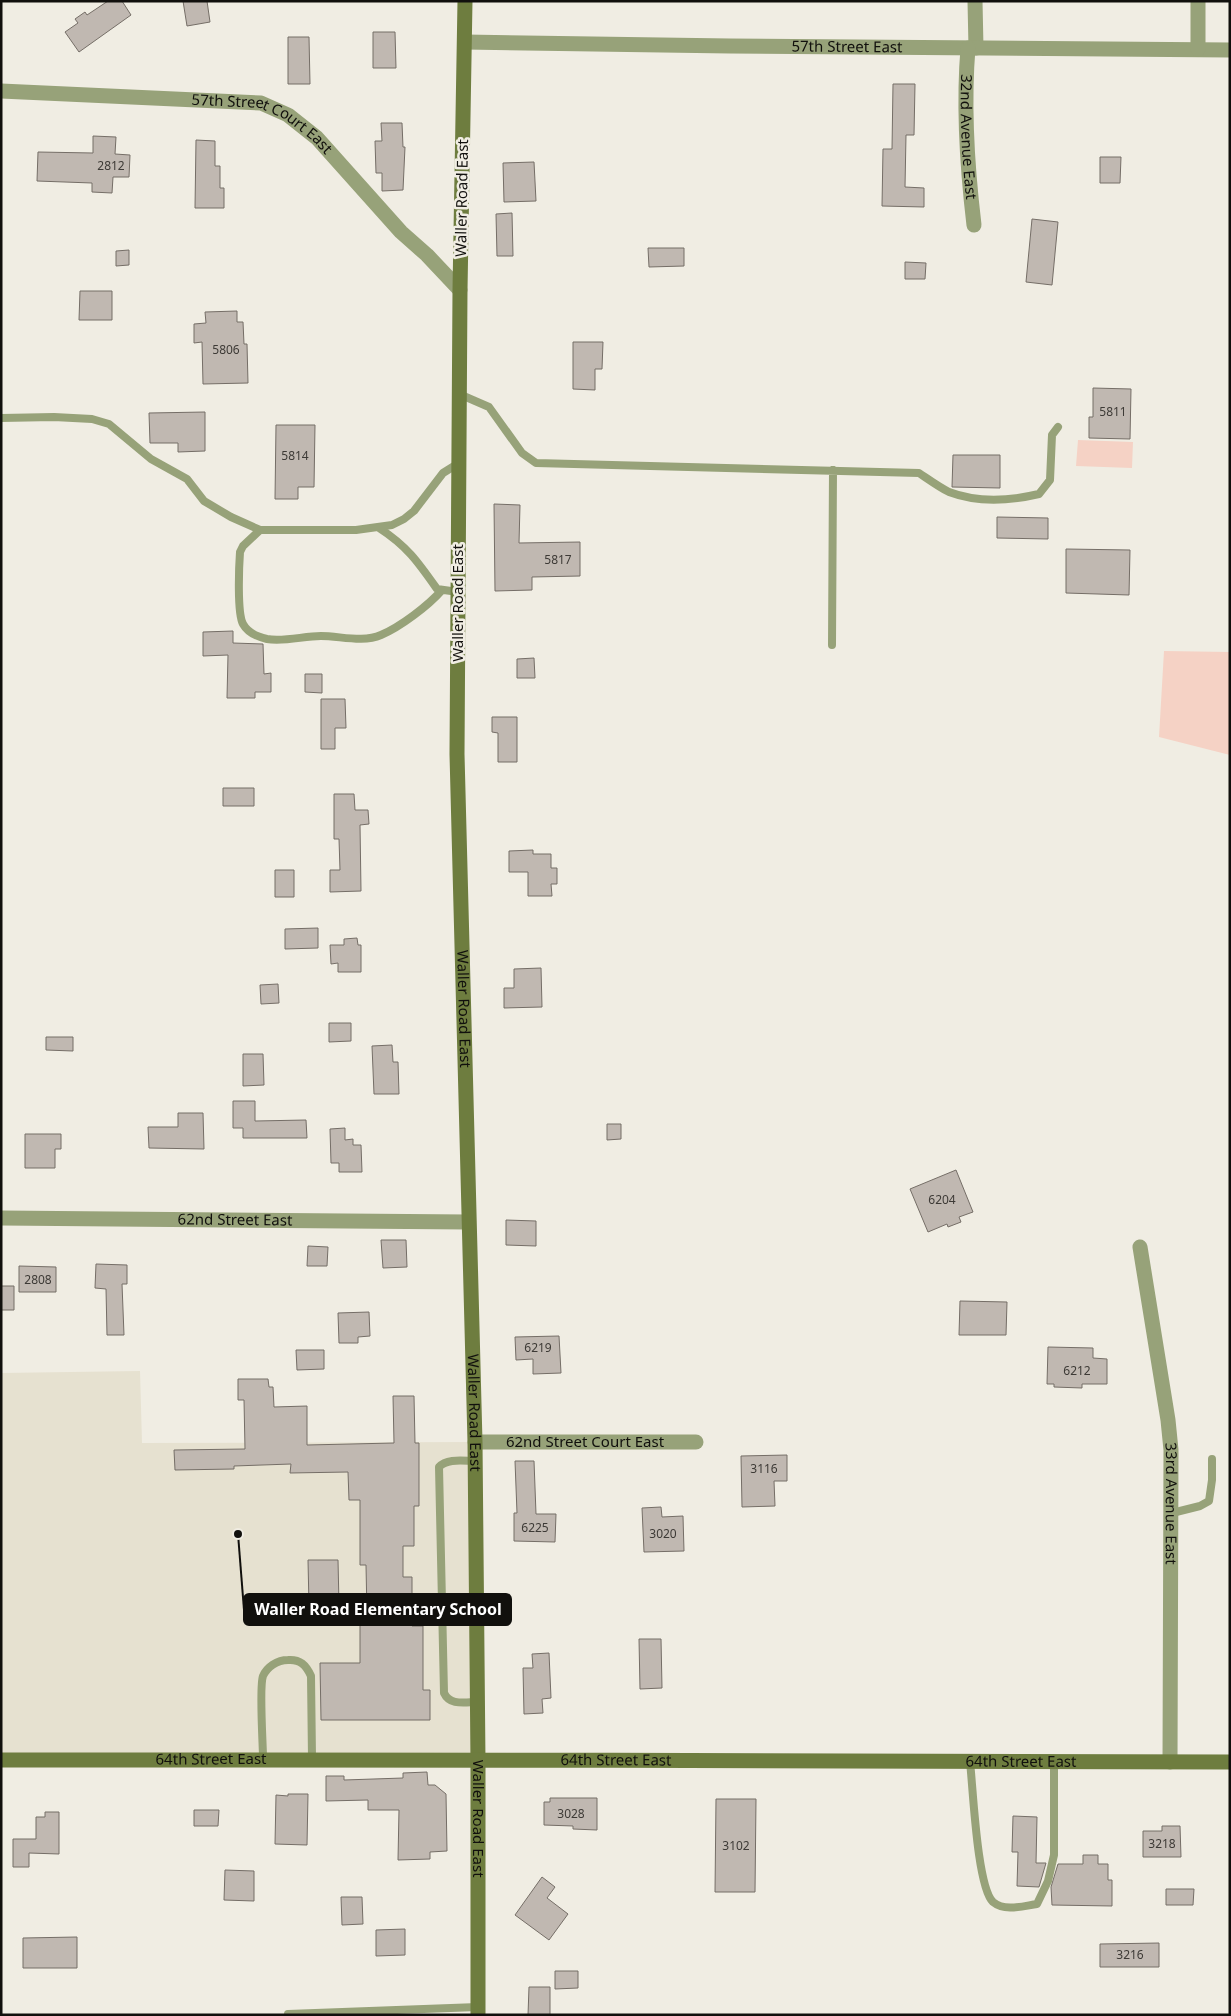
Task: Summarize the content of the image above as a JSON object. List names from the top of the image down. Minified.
{"streets":{"street":["57th Street East","57th Street Court East","32nd Avenue East","Waller Road East","62nd Street East","62nd Street Court East","33rd Avenue East","64th Street East"]},"crossings":[["57th Street East","32nd Avenue East"],["57th Street East","Waller Road East"],["57th Street Court East","Waller Road East"],["Waller Road East","62nd Street East"],["Waller Road East","62nd Street Court East"],["Waller Road East","64th Street East"],["33rd Avenue East","64th Street East"]],"places":["Waller Road Elementary School"],"house_numbers":["2812","5806","5811","5814","5817","6204","2808","6219","6212","3116","6225","3020","3028","3218","3102","3216"]}
